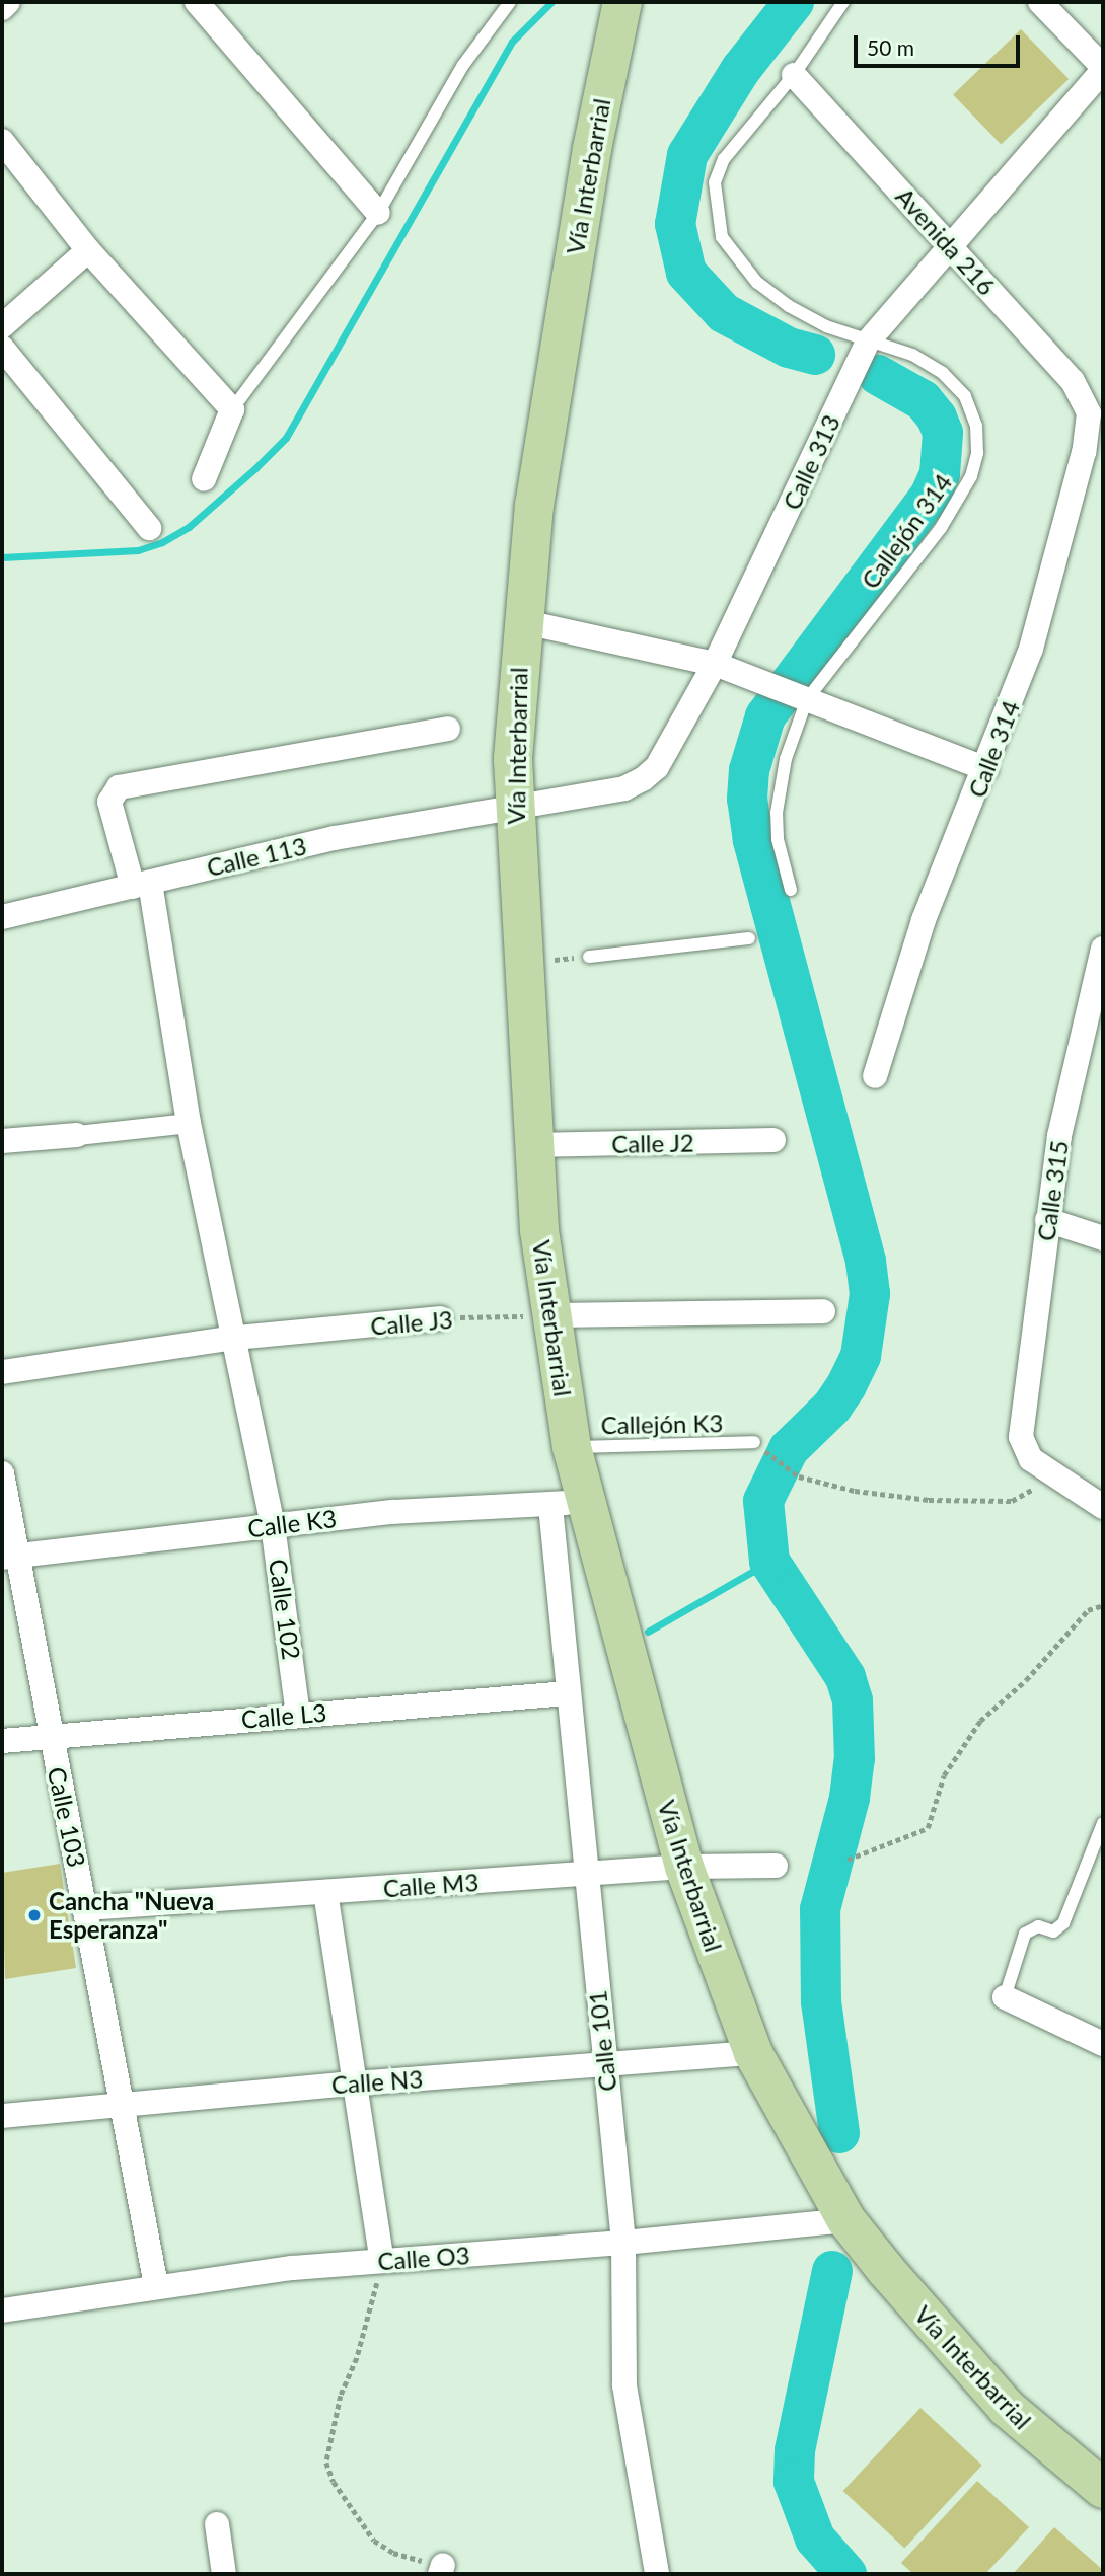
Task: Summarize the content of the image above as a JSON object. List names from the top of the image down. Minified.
{"streets":{"main road":["Vía Interbarrial"],"street":["Avenida 216","Calle 313","Calle 314","Calle 113","Calle J2","Calle 315","Calle J3","Calle K3","Calle 102","Calle L3","Calle 103","Calle M3","Calle 101","Calle N3","Calle O3"],"lane":["Callejón 314","Callejón K3"]},"crossings":[["Vía Interbarrial","Calle 313"],["Vía Interbarrial","Calle 113"],["Vía Interbarrial","Calle J2"],["Vía Interbarrial","Calle J3"],["Vía Interbarrial","Callejón K3"],["Vía Interbarrial","Calle K3"],["Vía Interbarrial","Calle M3"],["Vía Interbarrial","Calle 101"],["Vía Interbarrial","Calle N3"],["Vía Interbarrial","Calle O3"],["Avenida 216","Calle 313"],["Avenida 216","Callejón 314"],["Avenida 216","Calle 314"],["Calle 313","Callejón 314"],["Calle 313","Calle 113"],["Calle 113","Calle 102"],["Calle J3","Calle 102"],["Calle K3","Calle 102"],["Calle K3","Calle 103"],["Calle K3","Calle 101"],["Calle 102","Calle L3"],["Calle L3","Calle 103"],["Calle L3","Calle 101"],["Calle 103","Calle M3"],["Calle 103","Calle N3"],["Calle 103","Calle O3"],["Calle M3","Calle 101"],["Calle 101","Calle N3"],["Calle 101","Calle O3"]],"places":["Cancha \"Nueva Esperanza\""],"scale_bar":"50 m"}
